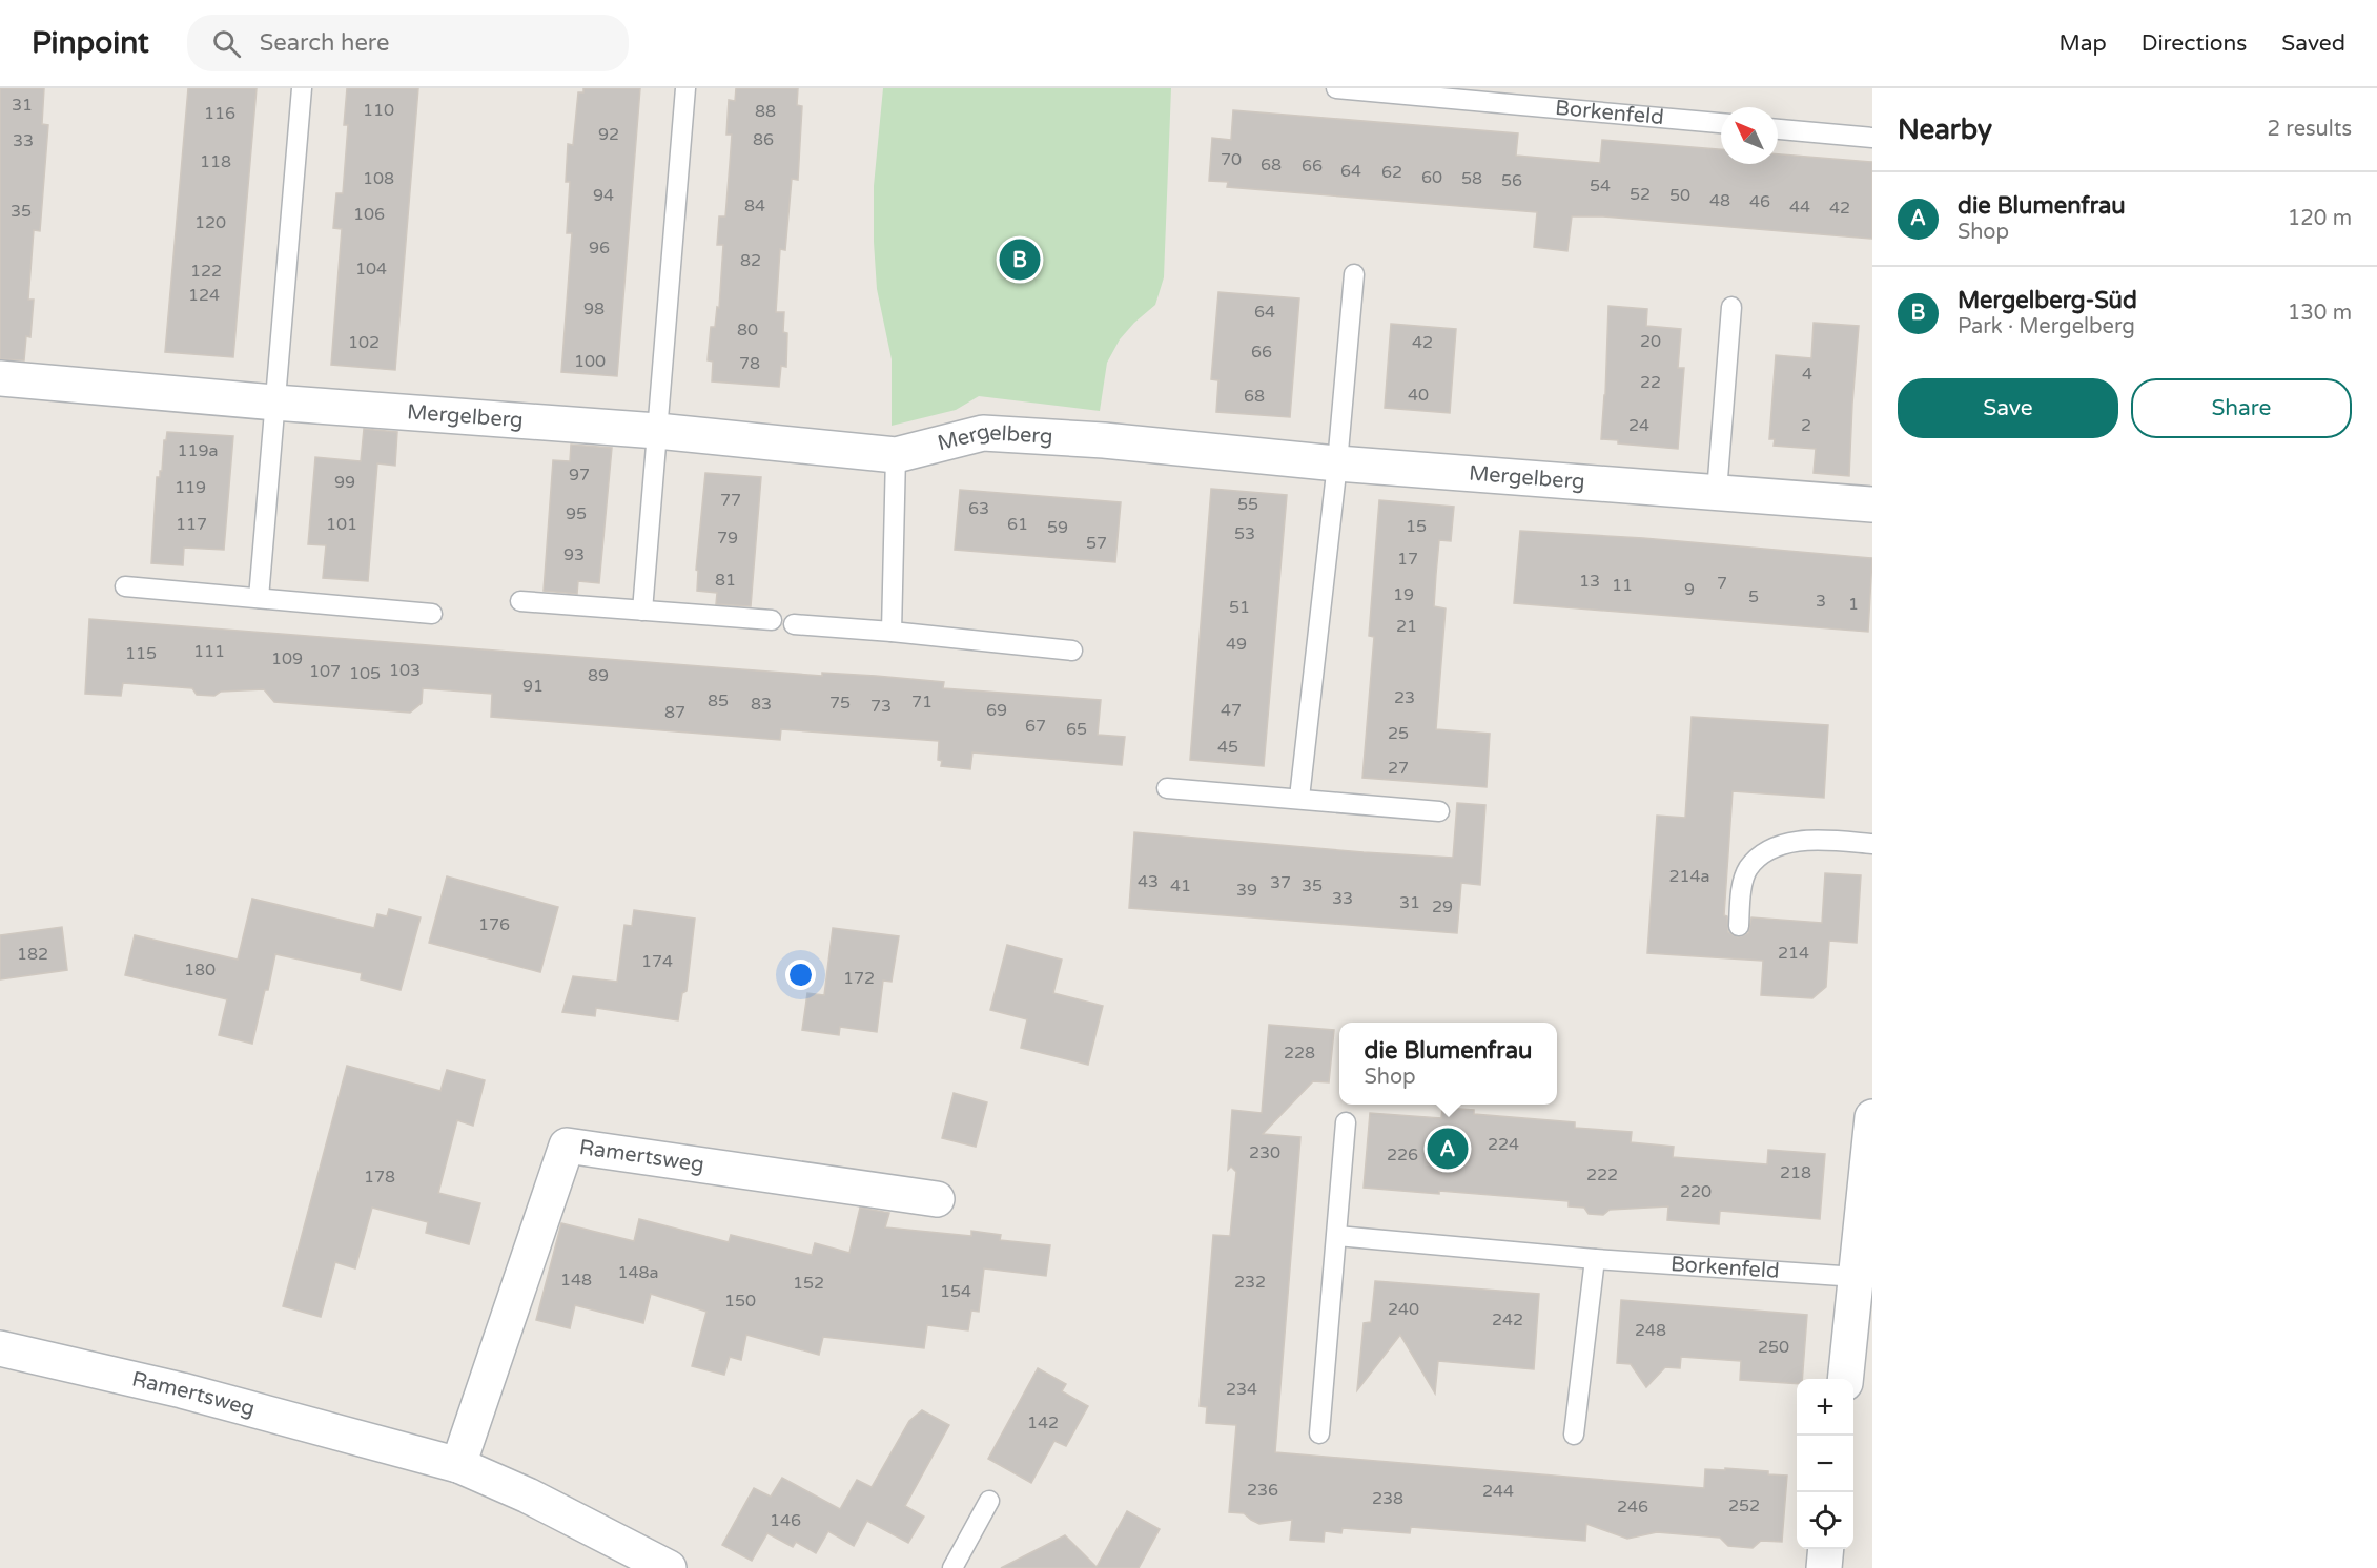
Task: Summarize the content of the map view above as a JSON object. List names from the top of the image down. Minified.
{"streets":{"street":["Mergelberg","Ramertsweg"],"lane":["Borkenfeld"]},"house_numbers":["31","110","88","116","92","86","33","70","118","68","66","64","62","60","108","58","56","54","52","94","50","48","46","84","44","42","35","106","120","96","82","104","122","124","98","64","80","20","102","42","66","100","78","4","22","40","68","24","2","119a","97","99","119","77","55","63","95","117","101","61","15","59","53","79","57","93","17","81","13","7","11","9","19","5","3","1","51","21","49","111","115","109","103","107","105","89","91","23","85","71","75","83","73","69","47","87","67","65","25","45","27","214a","43","37","41","35","39","33","31","29","176","214","182","174","180","172","228","224","230","226","218","222","178","220","148a","148","232","152","154","150","240","242","248","250","234","142","236","244","238","252","246","146"],"north":"top left","page":{"header":"Pinpoint","search":"Search here","nav":["Map","Directions","Saved"],"heading":["Nearby","2 results"],"list":[{"mark":"A","name":"die Blumenfrau","note":"Shop","value":"120 m"},{"mark":"B","name":"Mergelberg-Süd","note":"Park · Mergelberg","value":"130 m"}],"pins":["B","A"],"buttons":["Save","Share"],"popup":["die Blumenfrau","Shop"],"map_buttons":["+","−"]}}
